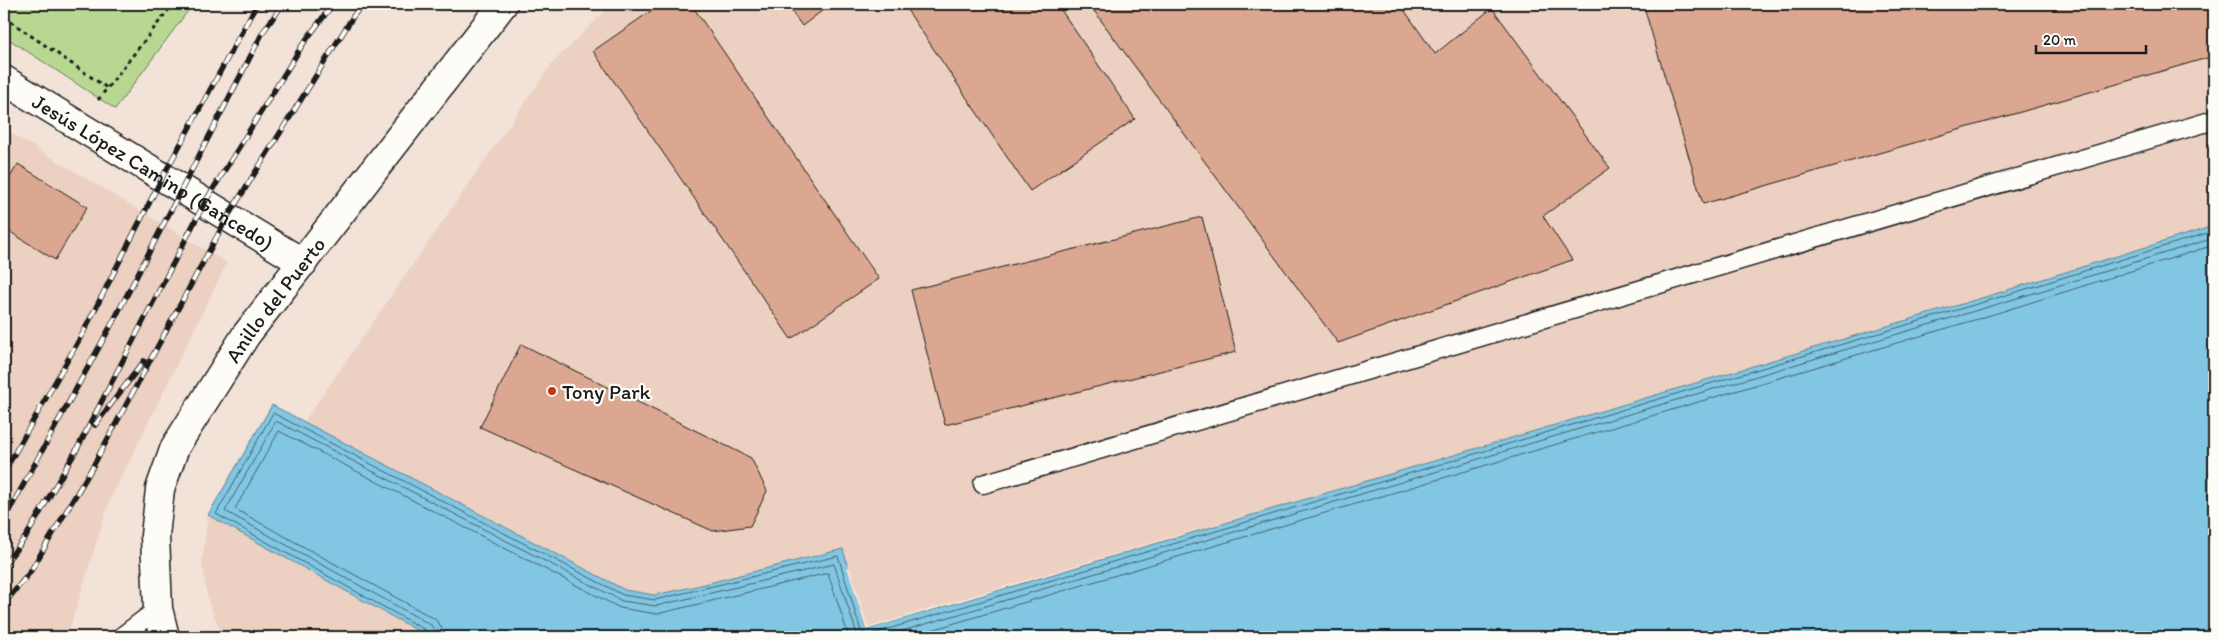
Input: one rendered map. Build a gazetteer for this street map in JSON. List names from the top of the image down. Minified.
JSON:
{"streets":{"main road":["Jesús López Camino (Gancedo)","Anillo del Puerto"]},"crossings":[["Jesús López Camino (Gancedo)","Anillo del Puerto"]],"places":["Tony Park"],"scale_bar":"20 m"}
